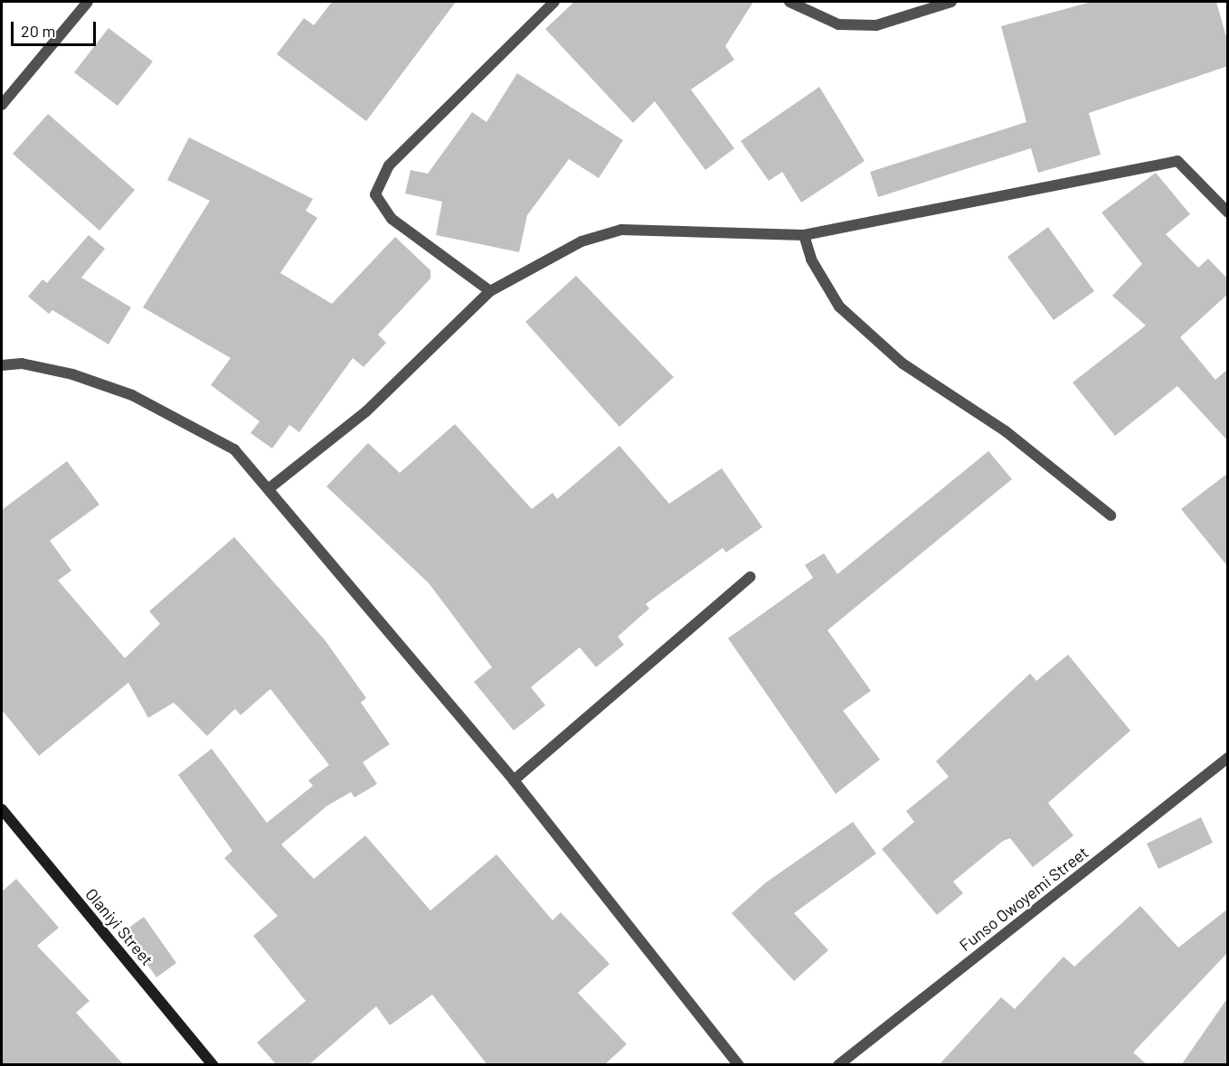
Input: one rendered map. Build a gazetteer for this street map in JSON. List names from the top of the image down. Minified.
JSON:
{"streets":{"street":["Funso Owoyemi Street","Olaniyi Street"]},"scale_bar":"20 m"}
